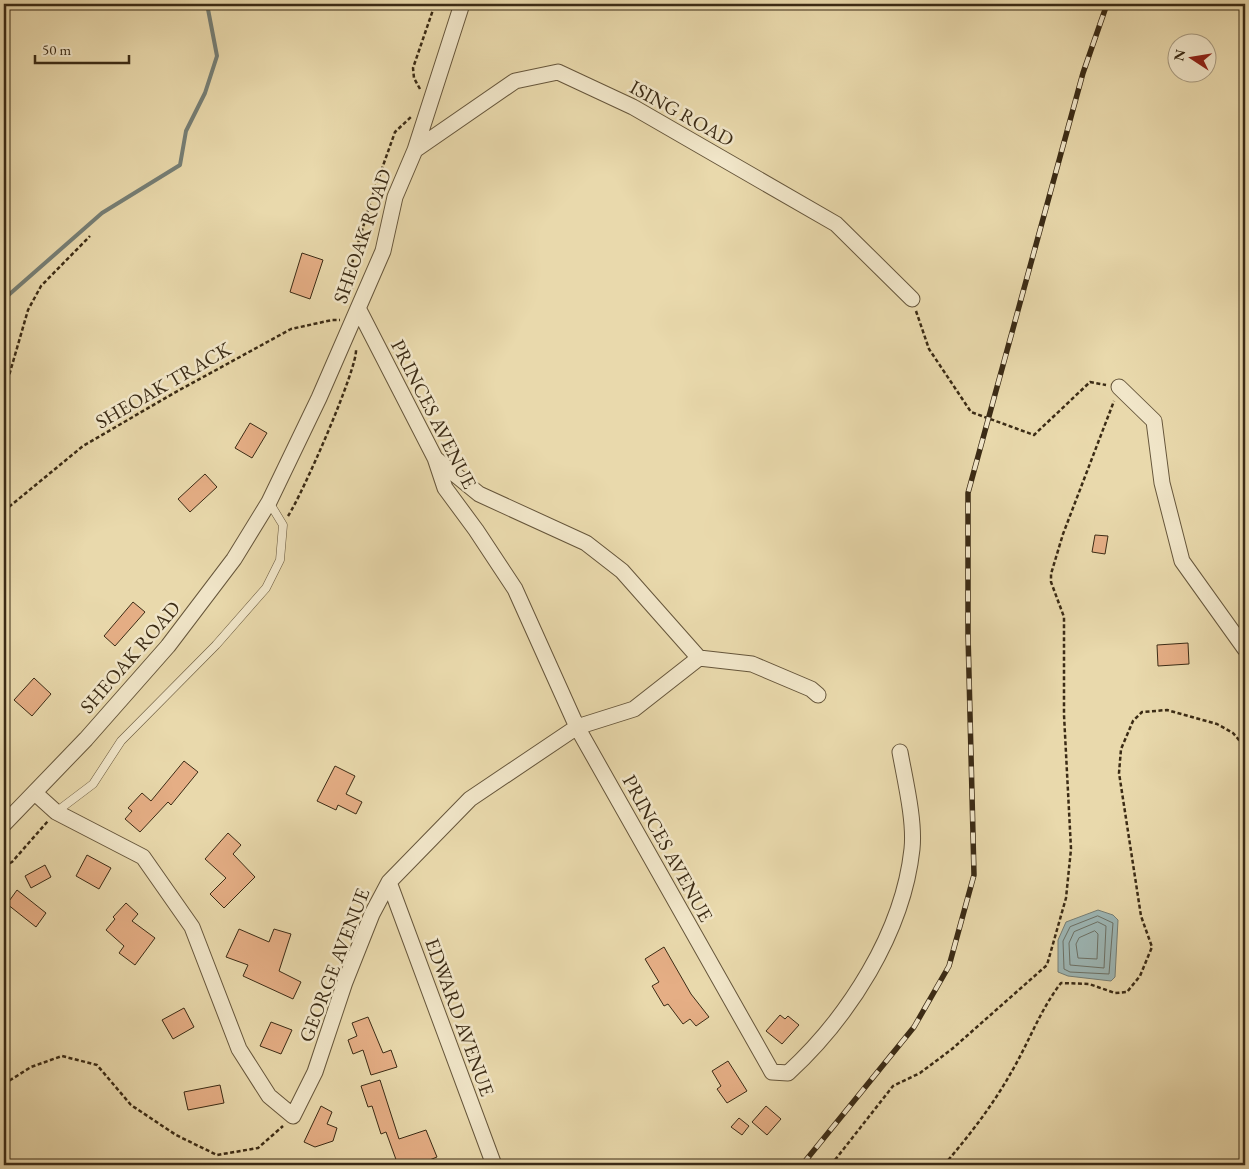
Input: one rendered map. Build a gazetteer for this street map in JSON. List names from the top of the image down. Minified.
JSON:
{"streets":{"street":["ISING ROAD","SHEOAK ROAD","PRINCES AVENUE","GEORGE AVENUE","EDWARD AVENUE"],"path":["SHEOAK TRACK"]},"crossings":[["ISING ROAD","SHEOAK ROAD"],["SHEOAK ROAD","SHEOAK TRACK"],["SHEOAK ROAD","PRINCES AVENUE"],["SHEOAK TRACK","PRINCES AVENUE"],["PRINCES AVENUE","GEORGE AVENUE"],["GEORGE AVENUE","EDWARD AVENUE"]],"scale_bar":"50 m","north":"left"}
